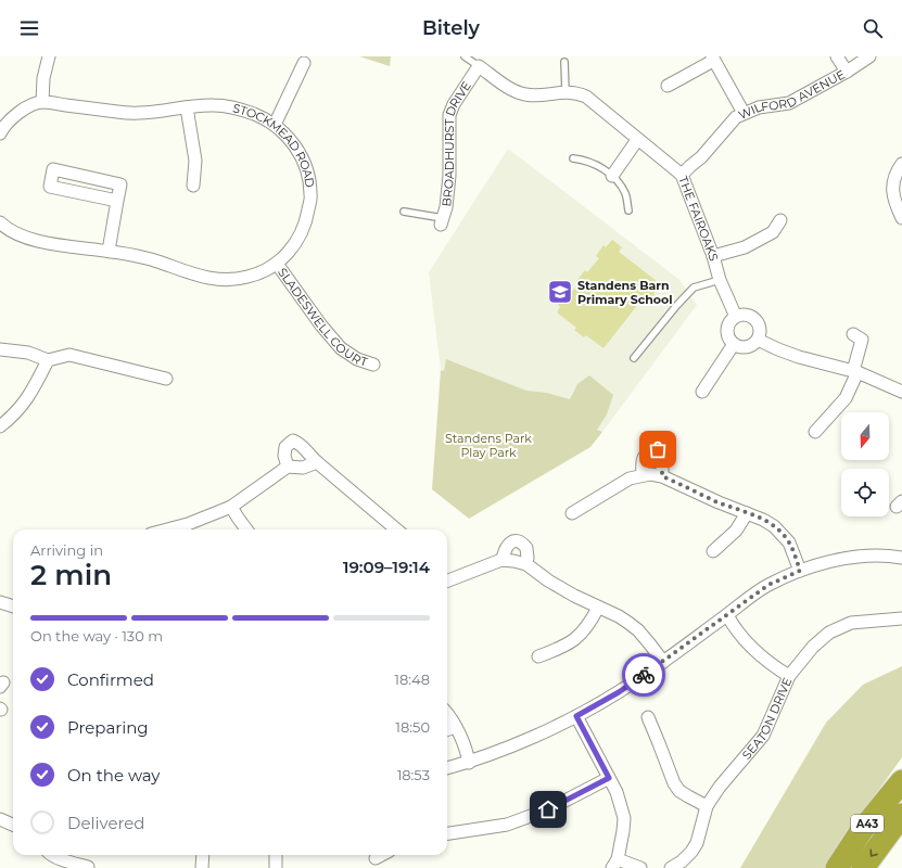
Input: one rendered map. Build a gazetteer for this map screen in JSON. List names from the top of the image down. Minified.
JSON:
{"streets":{"highway":["A43"],"street":["WILFORD AVENUE","BROADHURST DRIVE","STOCKMEAD ROAD","THE FAIROAKS","SLADESWELL COURT","SEATON DRIVE"]},"crossings":[["WILFORD AVENUE","THE FAIROAKS"],["BROADHURST DRIVE","THE FAIROAKS"],["STOCKMEAD ROAD","SLADESWELL COURT"]],"parks":["Standens Park Play Park"],"places":{"school or university":["Standens Barn Primary School"]},"north":"bottom","page":{"header":"Bitely","heading":["2 min","Arriving in","19:09–19:14"],"bar":"On the way · 130 m","list":[["Confirmed","18:48"],["Preparing","18:50"],["On the way","18:53"],"Delivered"]}}
